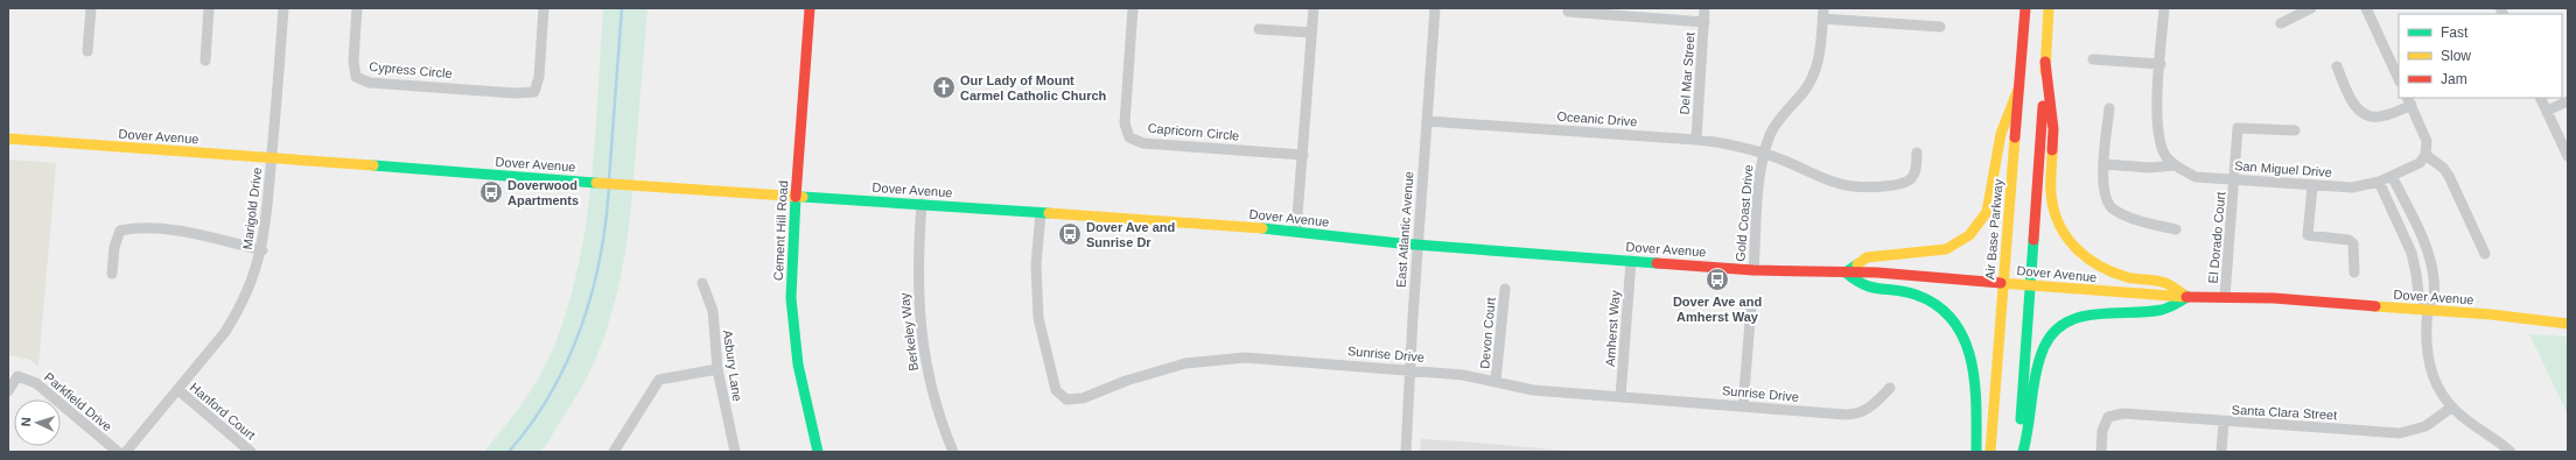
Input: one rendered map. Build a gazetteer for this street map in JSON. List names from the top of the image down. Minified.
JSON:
{"streets":{"main road":["Dover Avenue","Air Base Parkway","Cement Hill Road"],"street":["Cypress Circle","Del Mar Street","Oceanic Drive","Capricorn Circle","San Miguel Drive","Marigold Drive","Gold Coast Drive","East Atlantic Avenue","El Dorado Court","Amherst Way","Berkeley Way","Devon Court","Sunrise Drive","Asbury Lane","Parkfield Drive","Hanford Court","Santa Clara Street"]},"crossings":[["Del Mar Street","Oceanic Drive"],["Oceanic Drive","Gold Coast Drive"],["Oceanic Drive","East Atlantic Avenue"],["Dover Avenue","Marigold Drive"],["Dover Avenue","Gold Coast Drive"],["Dover Avenue","East Atlantic Avenue"],["Dover Avenue","Air Base Parkway"],["Dover Avenue","Cement Hill Road"],["Dover Avenue","El Dorado Court"],["Dover Avenue","Amherst Way"],["Dover Avenue","Berkeley Way"],["Dover Avenue","Sunrise Drive"],["San Miguel Drive","El Dorado Court"],["Marigold Drive","Hanford Court"],["East Atlantic Avenue","Sunrise Drive"],["Amherst Way","Sunrise Drive"],["Devon Court","Sunrise Drive"]],"places":{"church":["Our Lady of Mount Carmel Catholic Church"],"bus stop":["Doverwood Apartments","Dover Ave and Sunrise Dr","Dover Ave and Amherst Way"]},"legend":["Fast","Slow","Jam"],"north":"left"}
